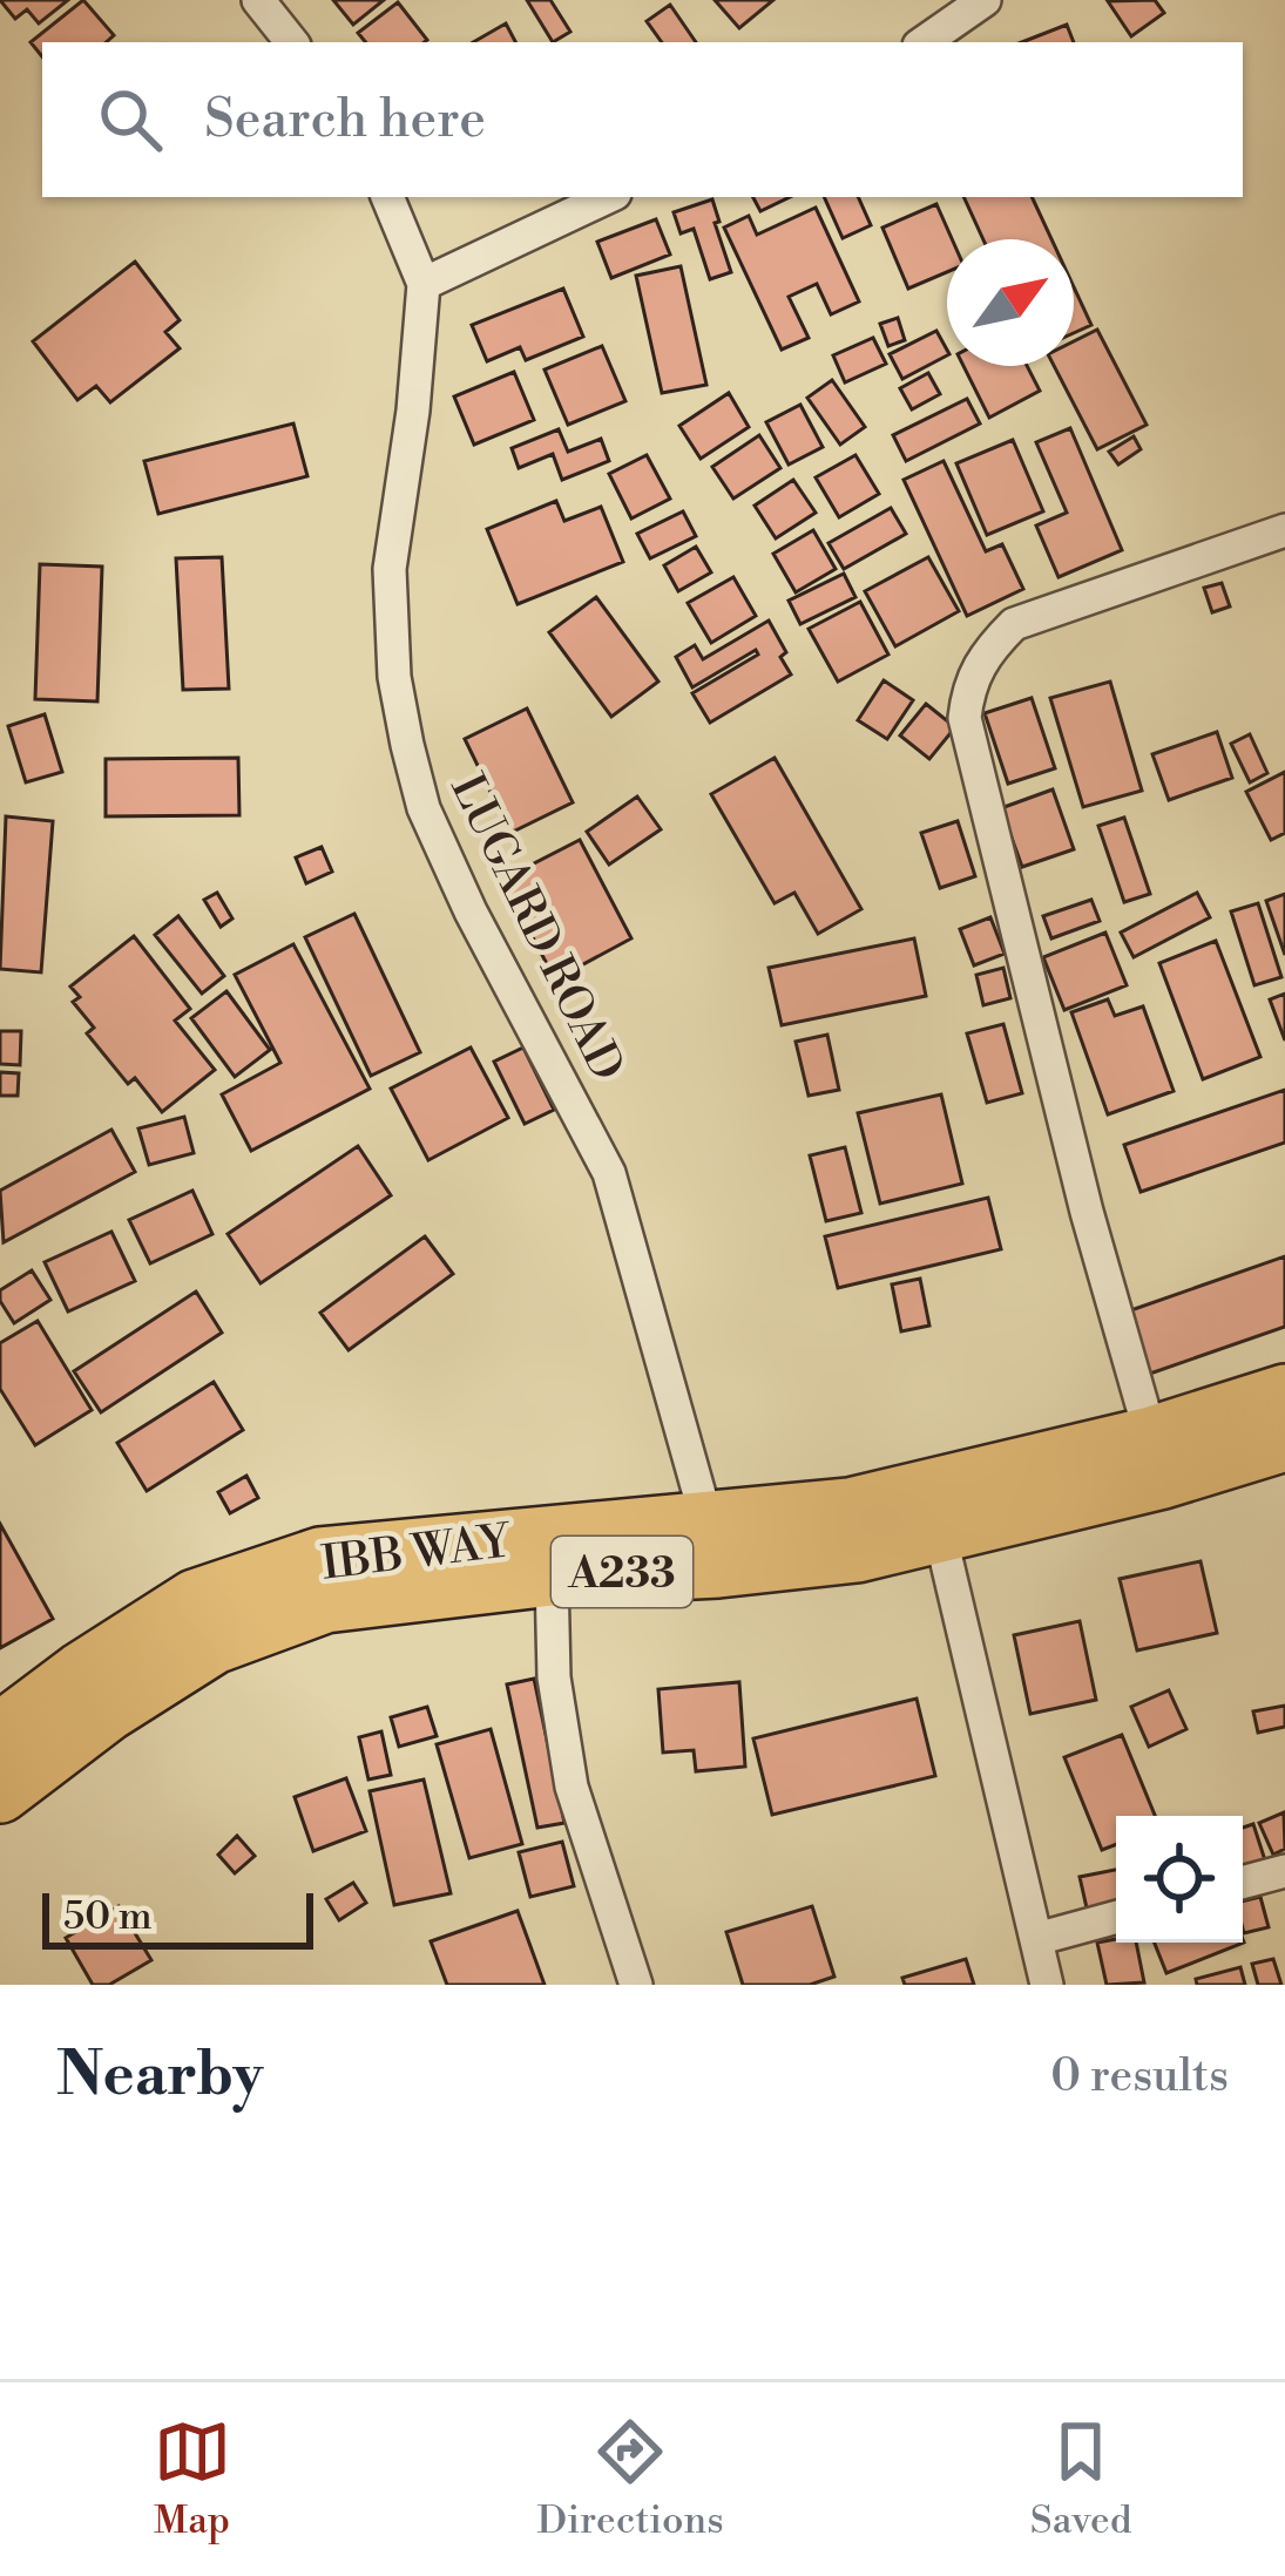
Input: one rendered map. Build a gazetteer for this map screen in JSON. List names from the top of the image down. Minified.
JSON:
{"streets":{"highway":["IBB WAY","A233"],"street":["LUGARD ROAD"]},"crossings":[["LUGARD ROAD","IBB WAY"],["LUGARD ROAD","A233"],["IBB WAY","A233"]],"scale_bar":"50 m","north":"top right","page":{"search":"Search here","scale":"50 m","heading":["Nearby","0 results"],"nav":["Map","Directions","Saved"]}}
